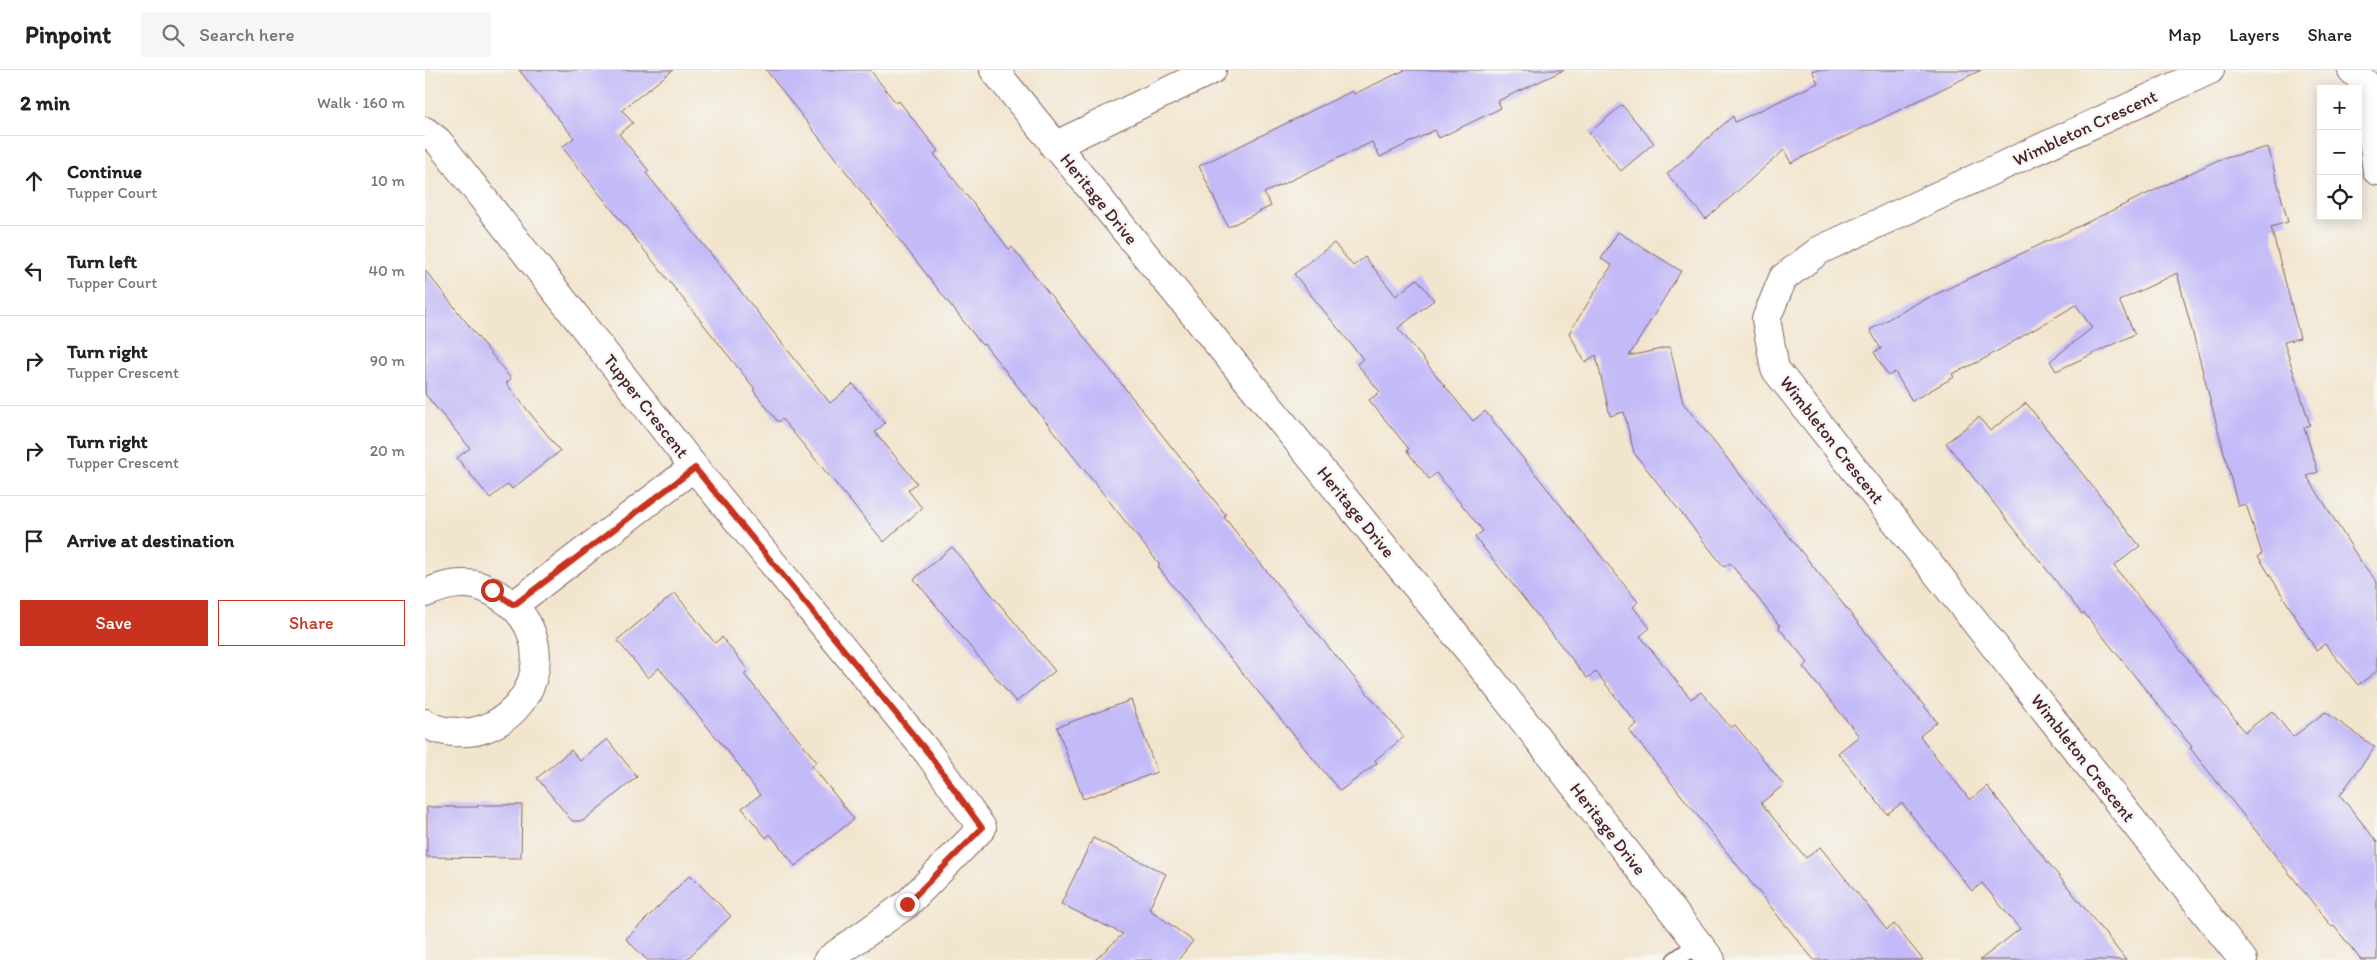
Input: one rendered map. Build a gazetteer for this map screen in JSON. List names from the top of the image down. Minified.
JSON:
{"streets":{"street":["Wimbleton Crescent","Heritage Drive","Tupper Crescent"]},"page":{"header":"Pinpoint","search":"Search here","nav":["Map","Layers","Share"],"heading":["2 min","Walk · 160 m"],"map_buttons":["+","−"],"list":[["Continue","Tupper Court","10 m"],["Turn left","Tupper Court","40 m"],["Turn right","Tupper Crescent","90 m"],["Turn right","Tupper Crescent","20 m"],"Arrive at destination"],"buttons":["Save","Share"]}}
